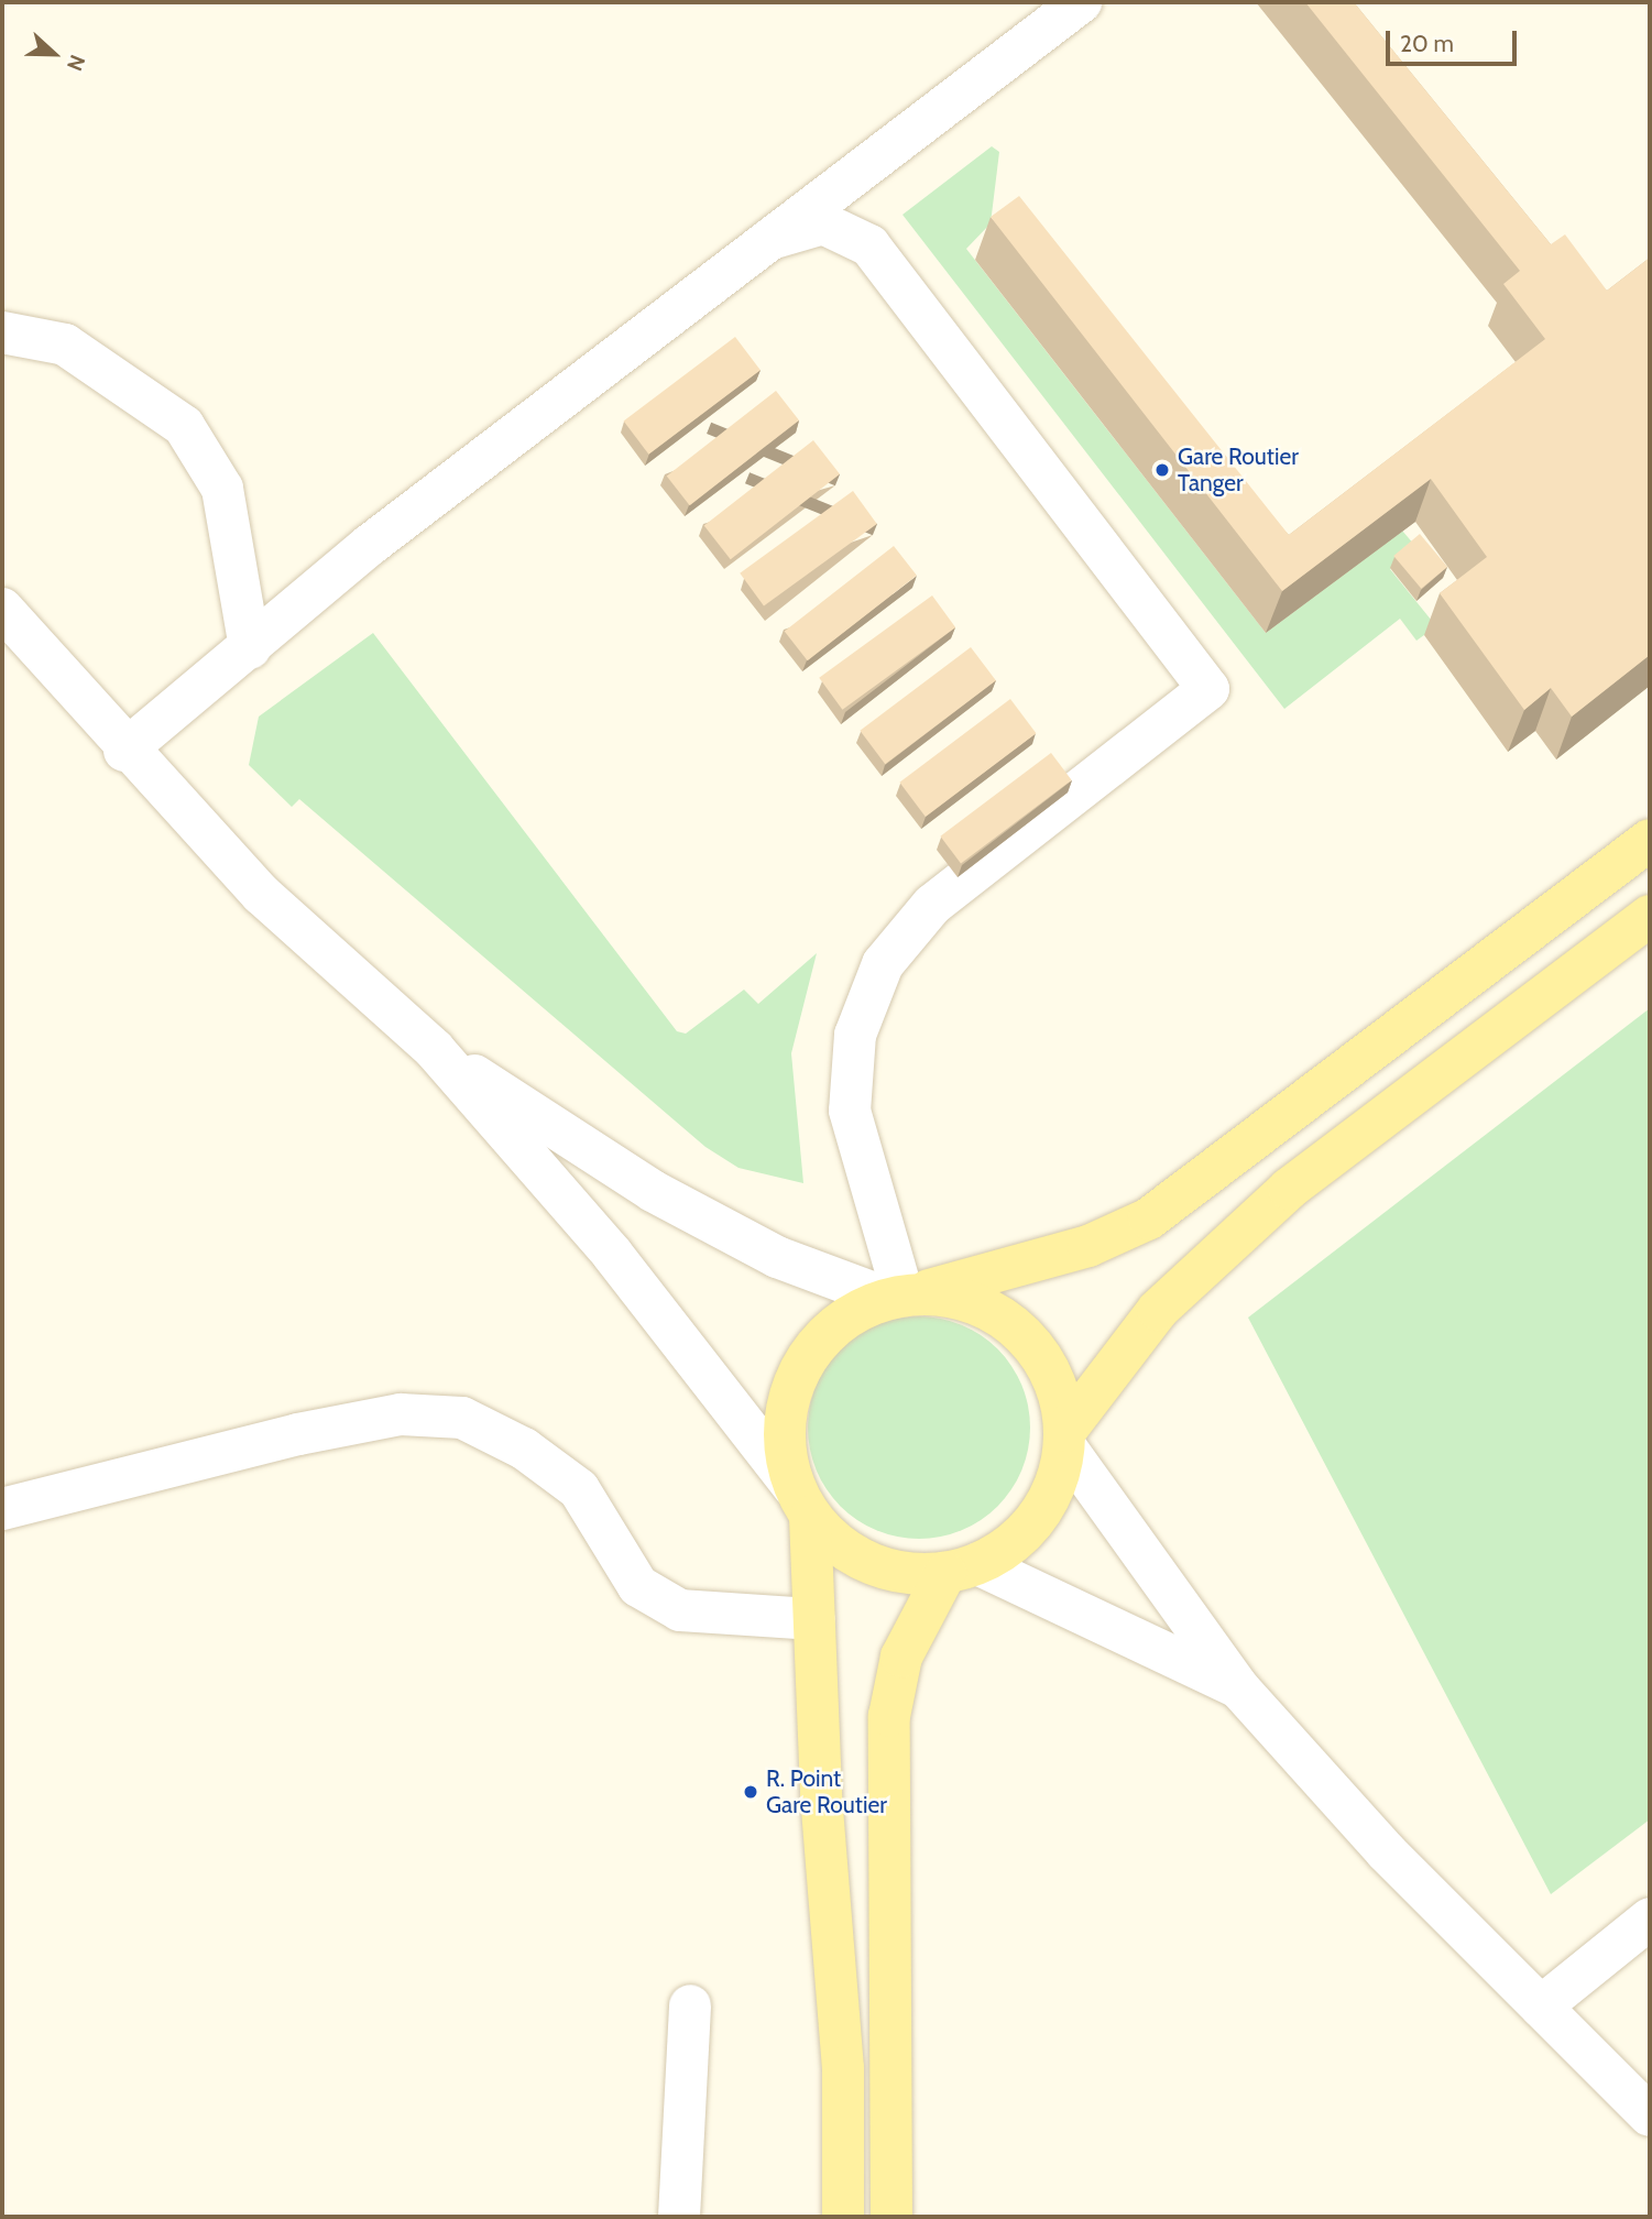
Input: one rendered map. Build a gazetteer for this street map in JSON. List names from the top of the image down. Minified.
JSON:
{"places":["Gare Routier Tanger","R. Point Gare Routier"],"scale_bar":"20 m","north":"right"}
